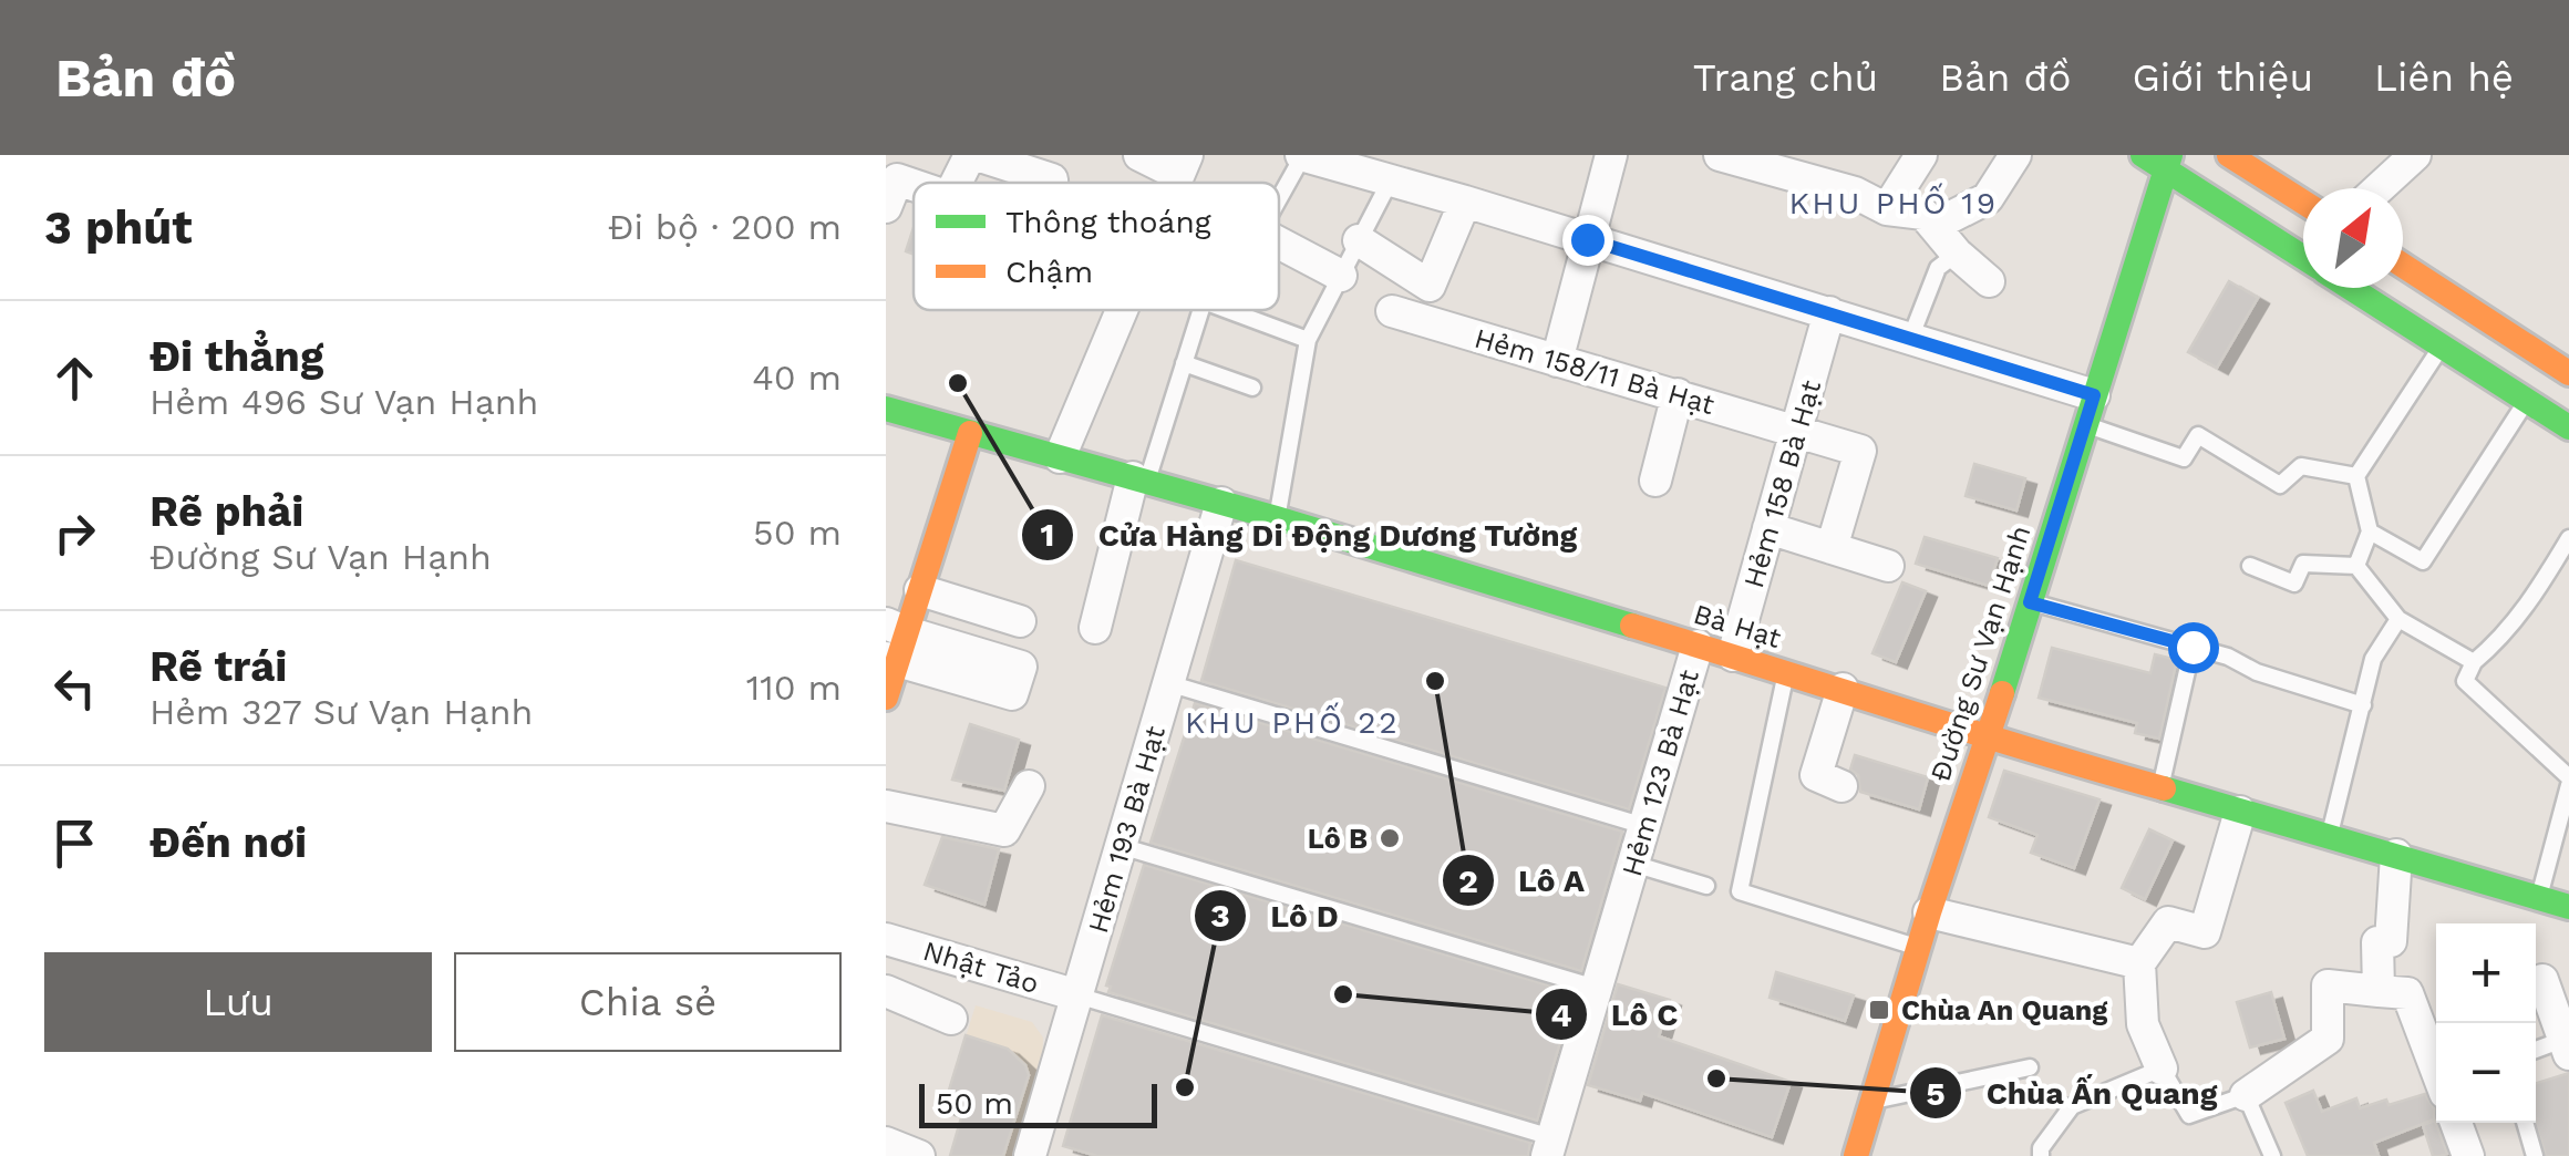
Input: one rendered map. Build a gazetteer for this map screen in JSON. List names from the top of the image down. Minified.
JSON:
{"streets":{"street":["Hẻm 158/11 Bà Hạt","Hẻm 158 Bà Hạt","Bà Hạt","Đường Sư Vạn Hạnh","Hẻm 123 Bà Hạt","Hẻm 193 Bà Hạt","Nhật Tảo"]},"crossings":[["Hẻm 158/11 Bà Hạt","Hẻm 158 Bà Hạt"],["Hẻm 158 Bà Hạt","Bà Hạt"],["Bà Hạt","Đường Sư Vạn Hạnh"],["Bà Hạt","Hẻm 123 Bà Hạt"],["Bà Hạt","Hẻm 193 Bà Hạt"],["Hẻm 193 Bà Hạt","Nhật Tảo"]],"districts":["KHU PHỐ 19","KHU PHỐ 22"],"places":{"other":["Cửa Hàng Di Động Dương Tường","Lô A","Lô B","Lô C","Chùa Ấn Quang","Lô D"],"transit":["Chùa An Quang"]},"legend":["Thông thoáng","Chậm"],"scale_bar":"50 m","north":"top right","page":{"header":"Bản đồ","nav":["Trang chủ","Bản đồ","Giới thiệu","Liên hệ"],"heading":["3 phút","Đi bộ · 200 m"],"list":[["Đi thẳng","Hẻm 496 Sư Vạn Hạnh","40 m"],["Rẽ phải","Đường Sư Vạn Hạnh","50 m"],["Rẽ trái","Hẻm 327 Sư Vạn Hạnh","110 m"],"Đến nơi"],"buttons":["Lưu","Chia sẻ"],"map_buttons":["+","−"],"scale":"50 m"}}
